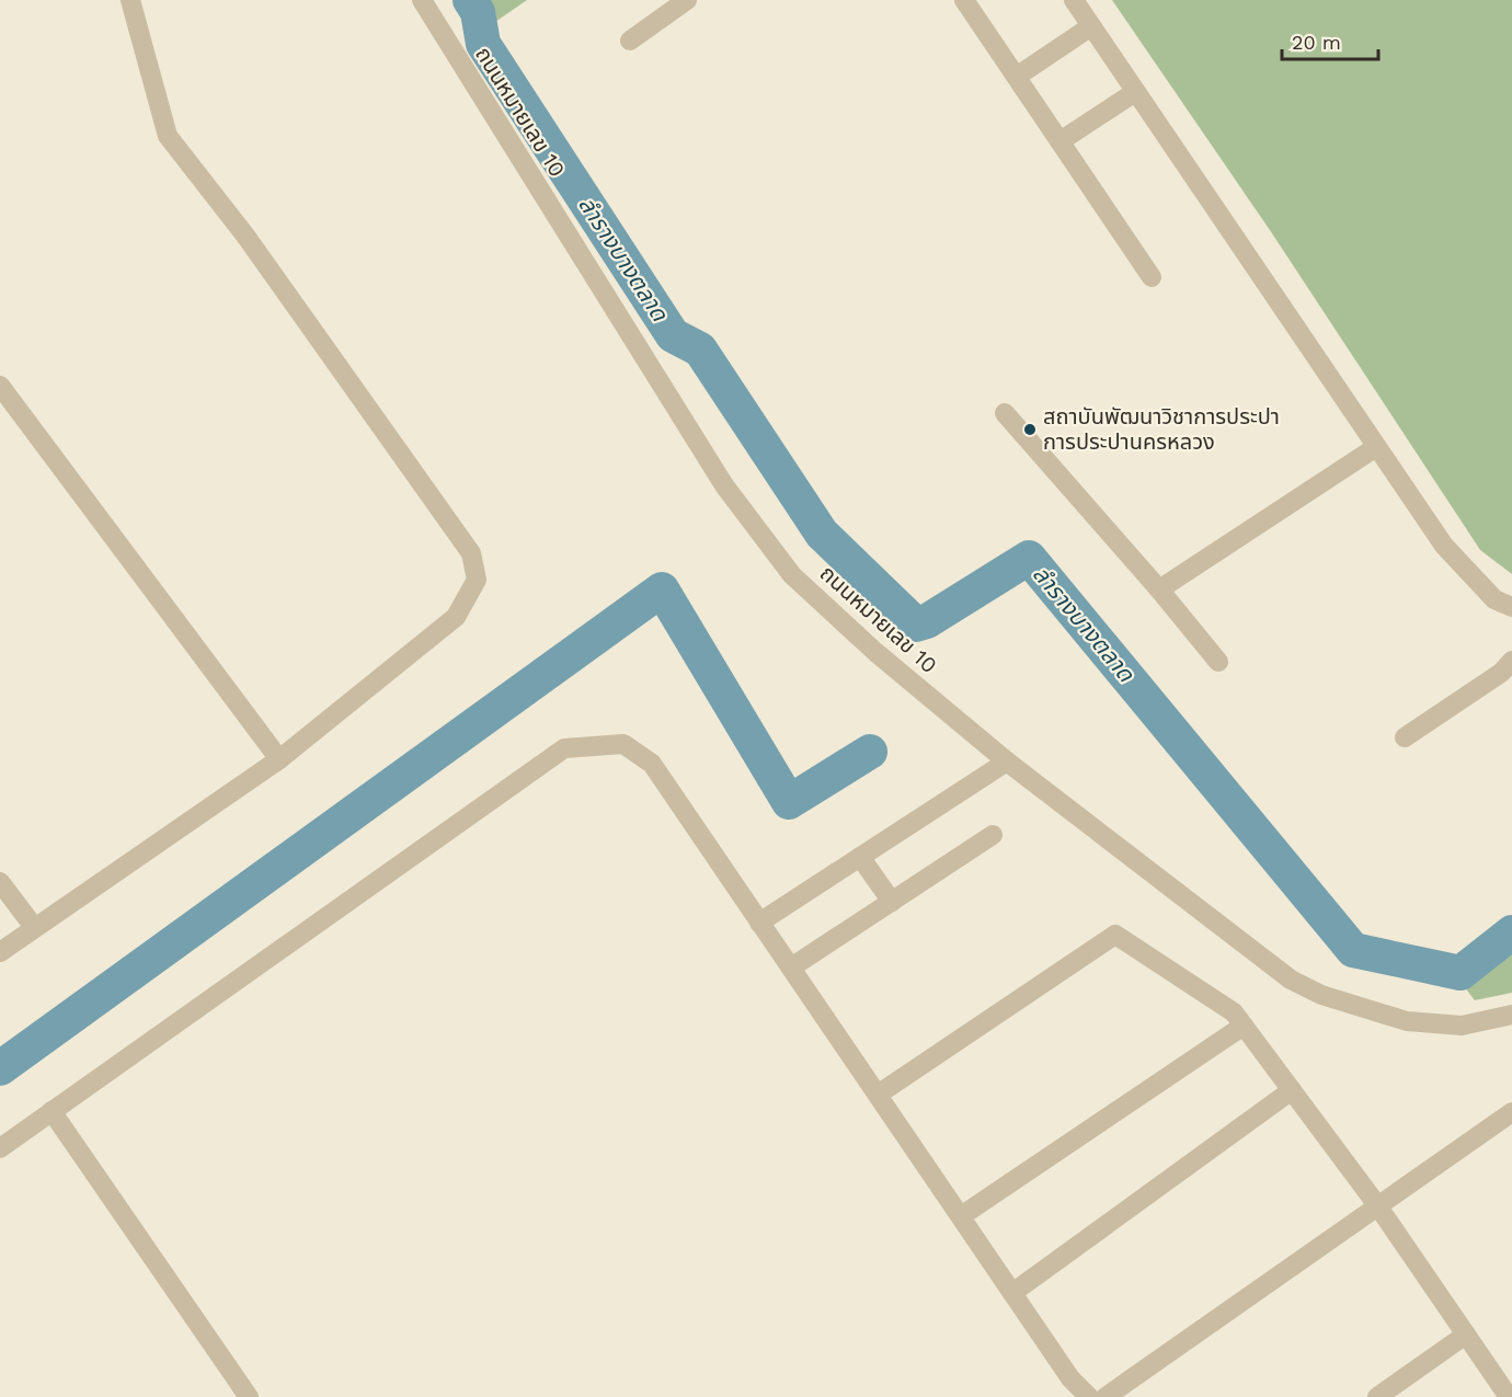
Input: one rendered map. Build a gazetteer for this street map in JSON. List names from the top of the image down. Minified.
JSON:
{"streets":{"street":["ถนนหมายเลข 10"]},"water":["ลำรางบางตลาด"],"places":["สถาบันพัฒนาวิชาการประปา การประปานครหลวง"],"scale_bar":"20 m"}
